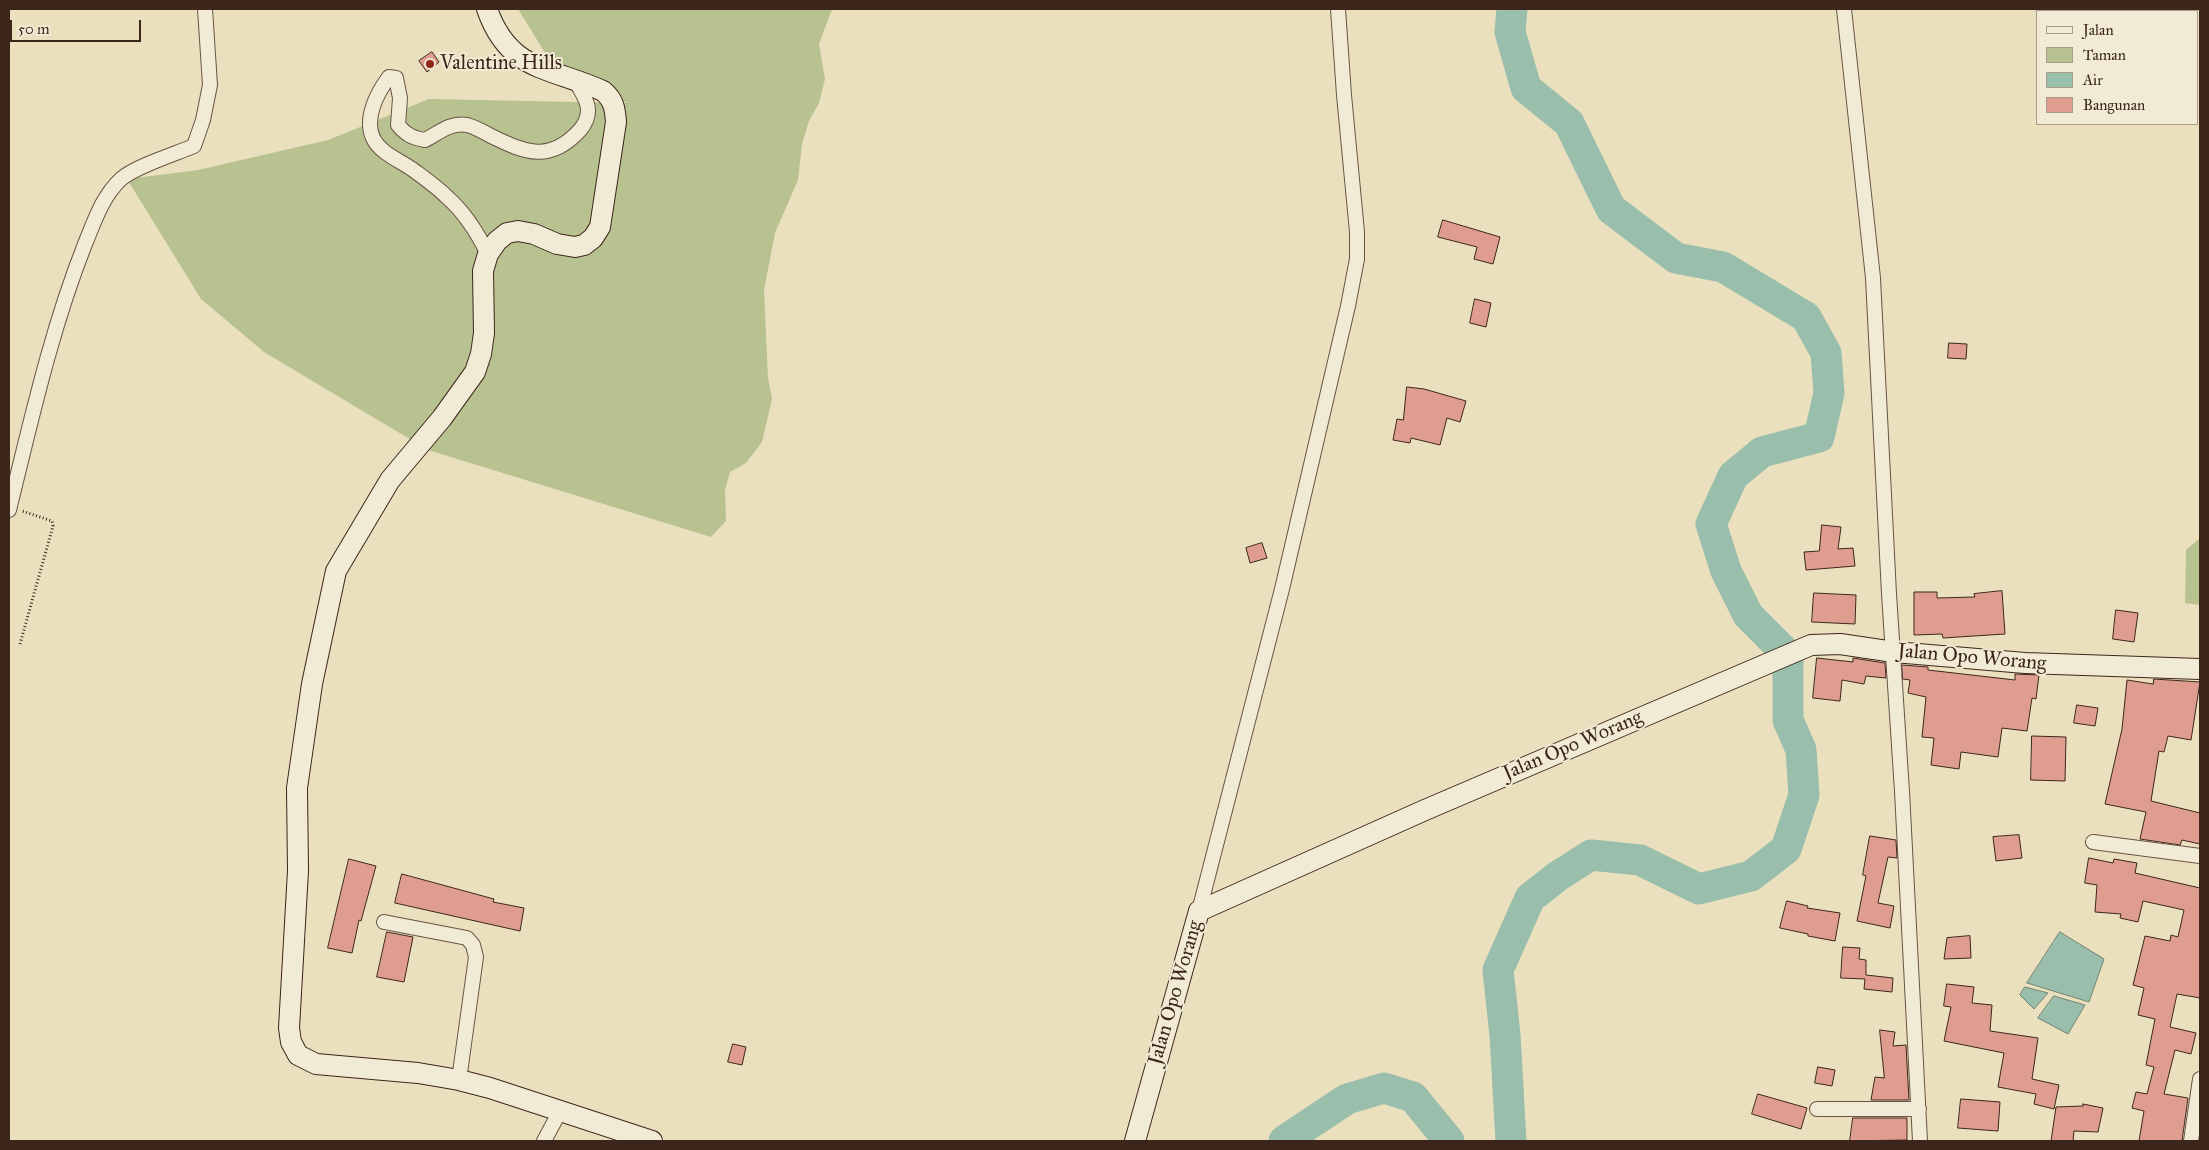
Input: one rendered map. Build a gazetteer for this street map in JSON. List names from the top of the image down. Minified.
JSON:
{"streets":{"street":["Jalan Opo Worang"]},"places":["Valentine Hills"],"legend":["Jalan","Taman","Air","Bangunan"],"scale_bar":"50 m"}
